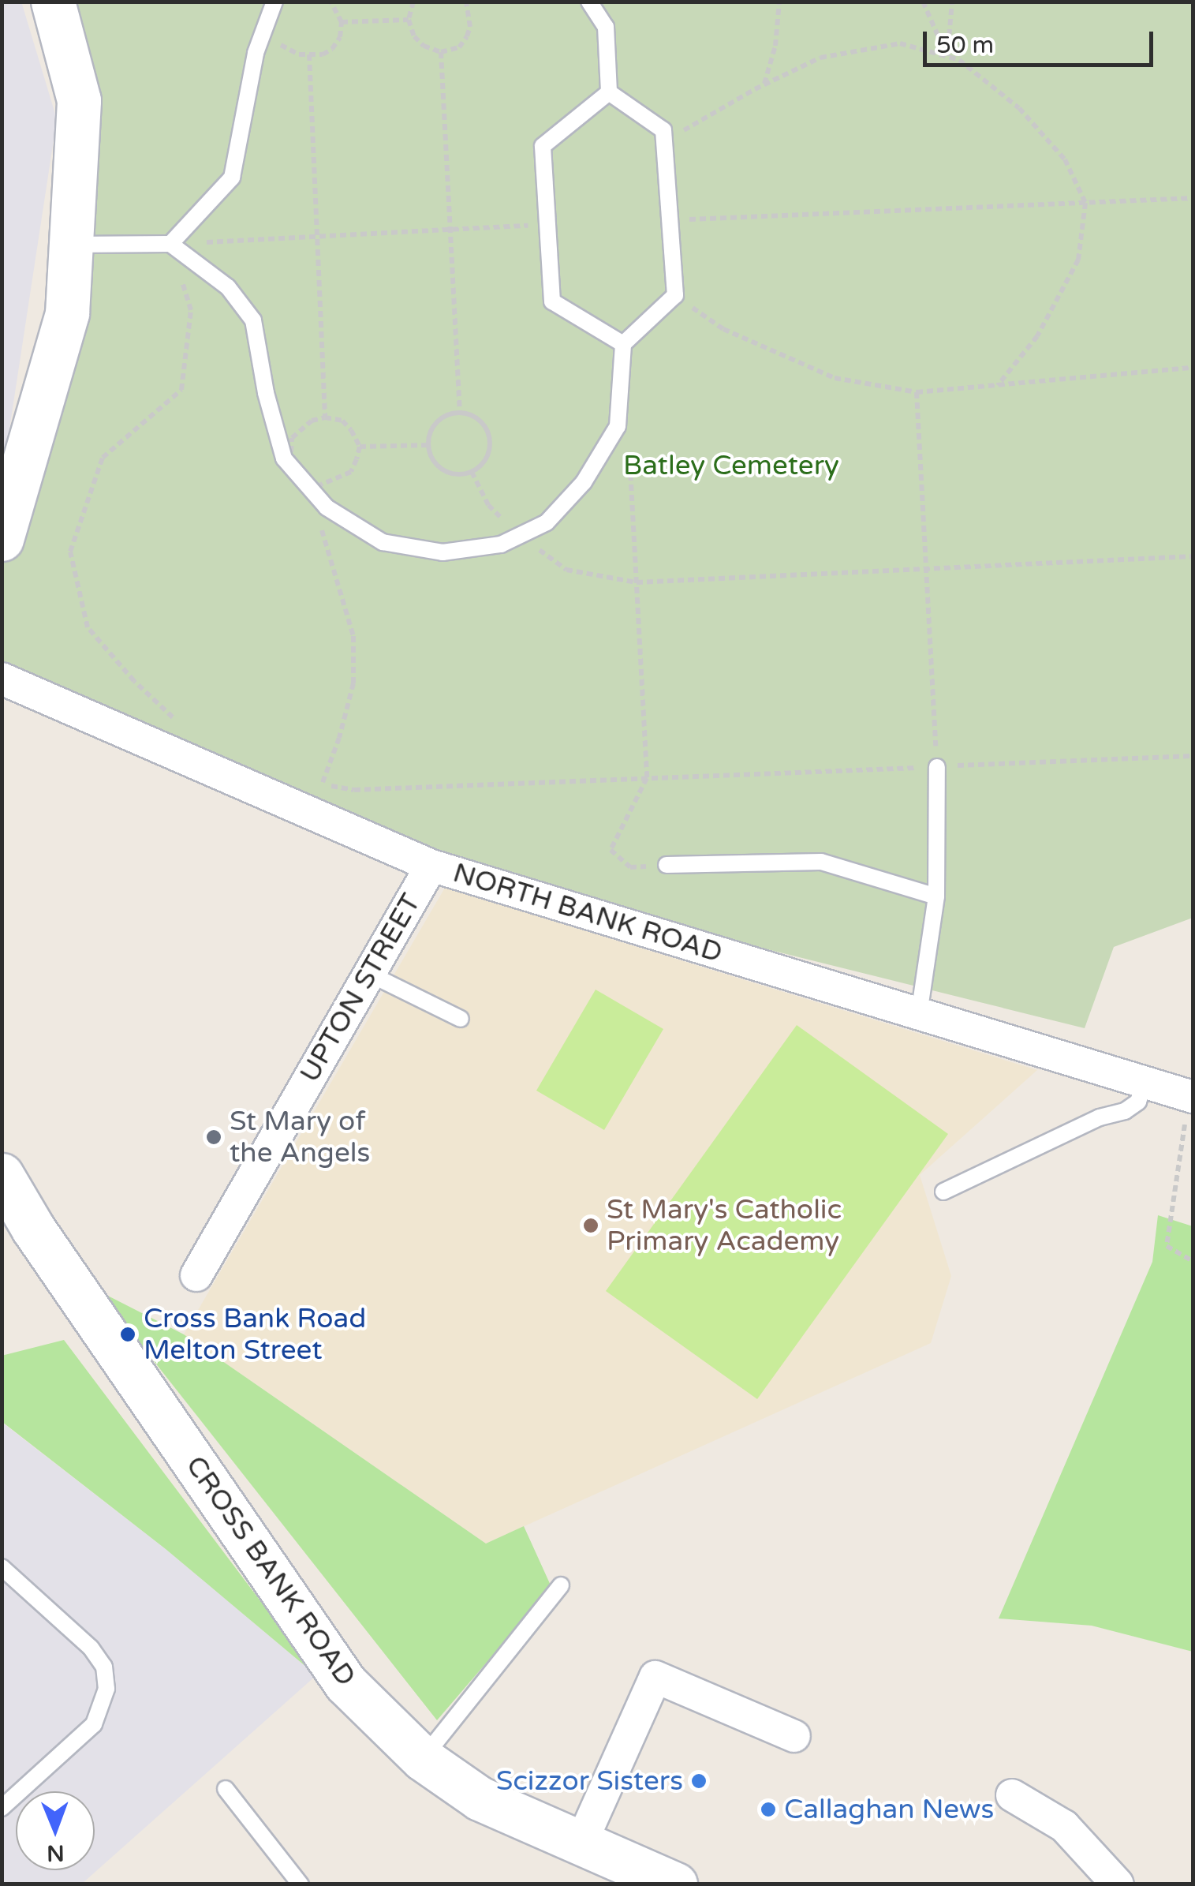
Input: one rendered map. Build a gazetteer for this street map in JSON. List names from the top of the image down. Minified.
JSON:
{"streets":{"street":["NORTH BANK ROAD","UPTON STREET","CROSS BANK ROAD"]},"crossings":[["NORTH BANK ROAD","UPTON STREET"]],"parks":["Batley Cemetery"],"places":["St Mary of the Angels","St Mary's Catholic Primary Academy","Cross Bank Road Melton Street","Scizzor Sisters","Callaghan News"],"scale_bar":"50 m","north":"bottom"}
